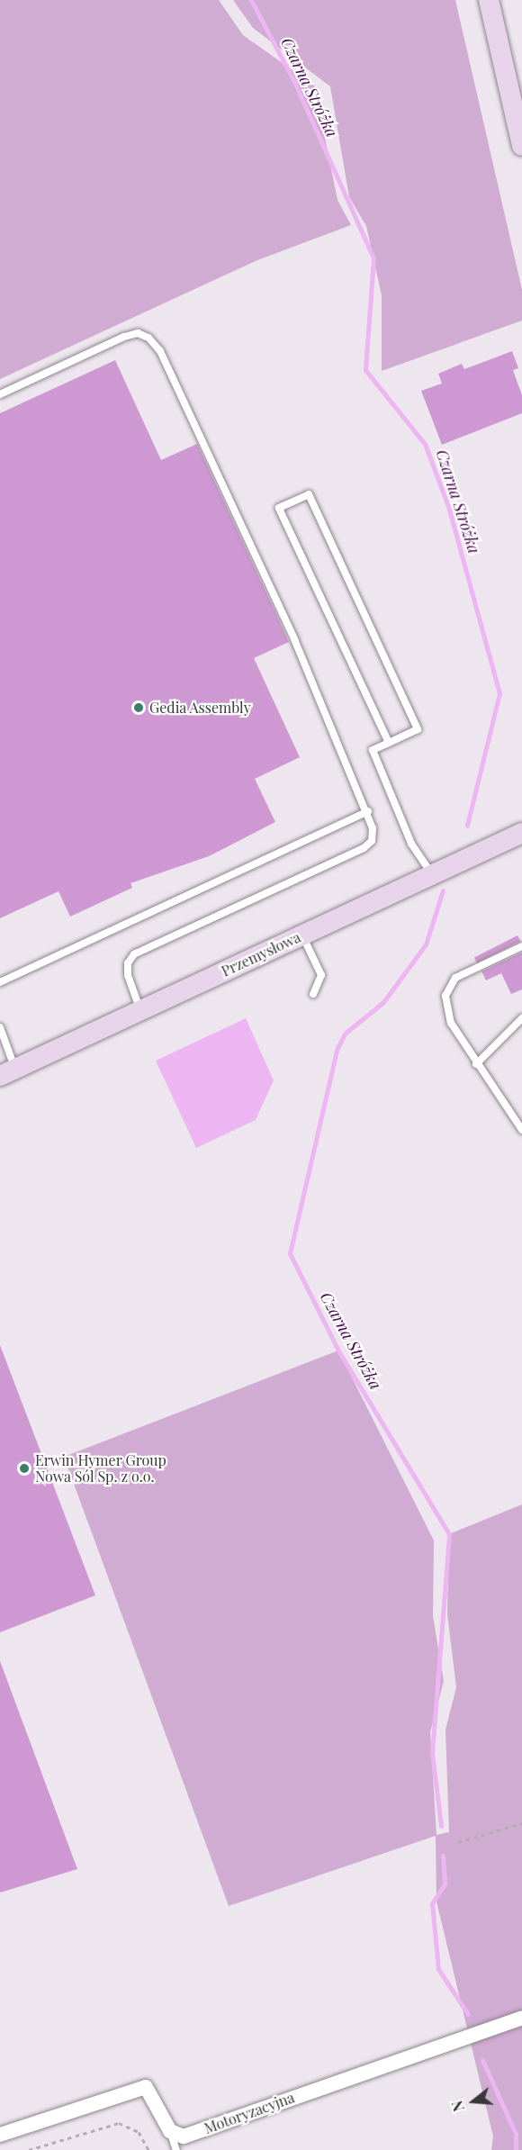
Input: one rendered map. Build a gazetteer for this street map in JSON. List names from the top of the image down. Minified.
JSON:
{"streets":{"street":["Przemysłowa","Motoryzacyjna"]},"water":["Czarna Stróżka"],"places":["Gedia Assembly","Erwin Hymer Group Nowa Sól Sp. z o.o."],"north":"left"}
